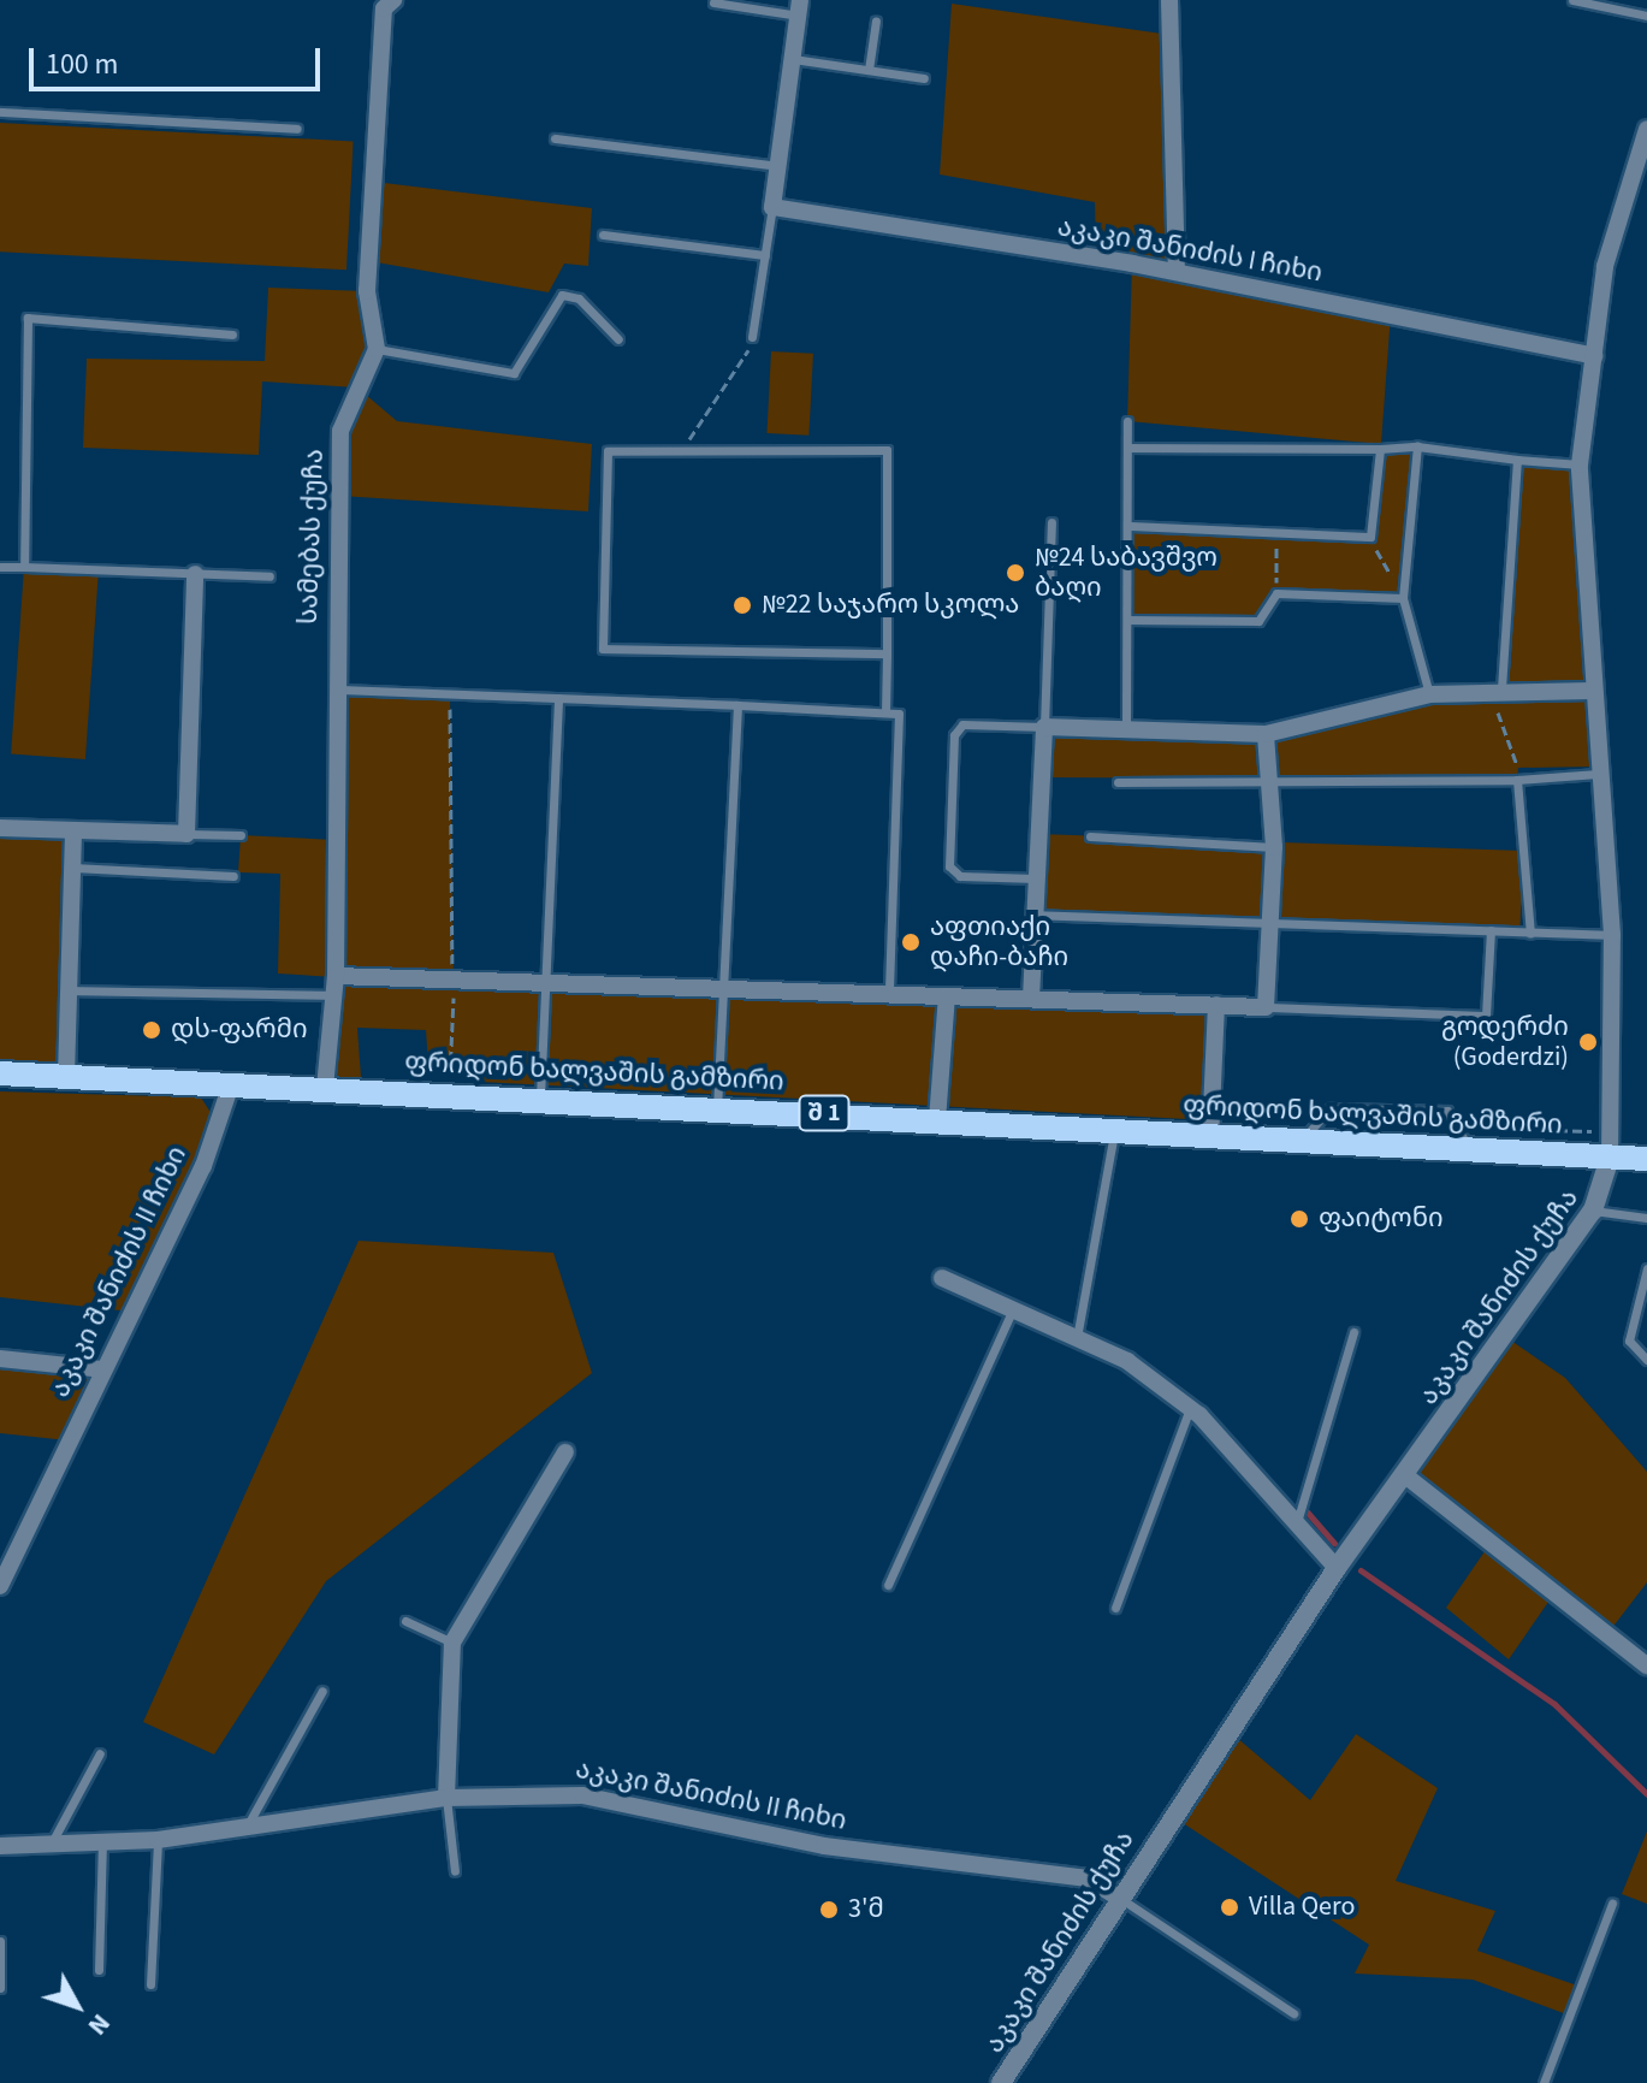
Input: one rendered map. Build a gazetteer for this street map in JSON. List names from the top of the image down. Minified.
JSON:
{"streets":{"main road":["ფრიდონ ხალვაშის გამზირი","შ 1"],"street":["აკაკი შანიძის I ჩიხი","სამებას ქუჩა","აკაკი შანიძის II ჩიხი","აკაკი შანიძის ქუჩა"]},"crossings":[["აკაკი შანიძის I ჩიხი","აკაკი შანიძის ქუჩა"],["სამებას ქუჩა","ფრიდონ ხალვაშის გამზირი"],["ფრიდონ ხალვაშის გამზირი","აკაკი შანიძის II ჩიხი"],["ფრიდონ ხალვაშის გამზირი","აკაკი შანიძის ქუჩა"],["აკაკი შანიძის II ჩიხი","აკაკი შანიძის ქუჩა"]],"places":["№24 საბავშვო ბაღი","№22 საჯარო სკოლა","აფთიაქი დაჩი-ბაჩი","დს-ფარმი","გოდერძი (Goderdzi)","ფაიტონი","Villa Qero","3'მ"],"scale_bar":"100 m","north":"bottom right"}
